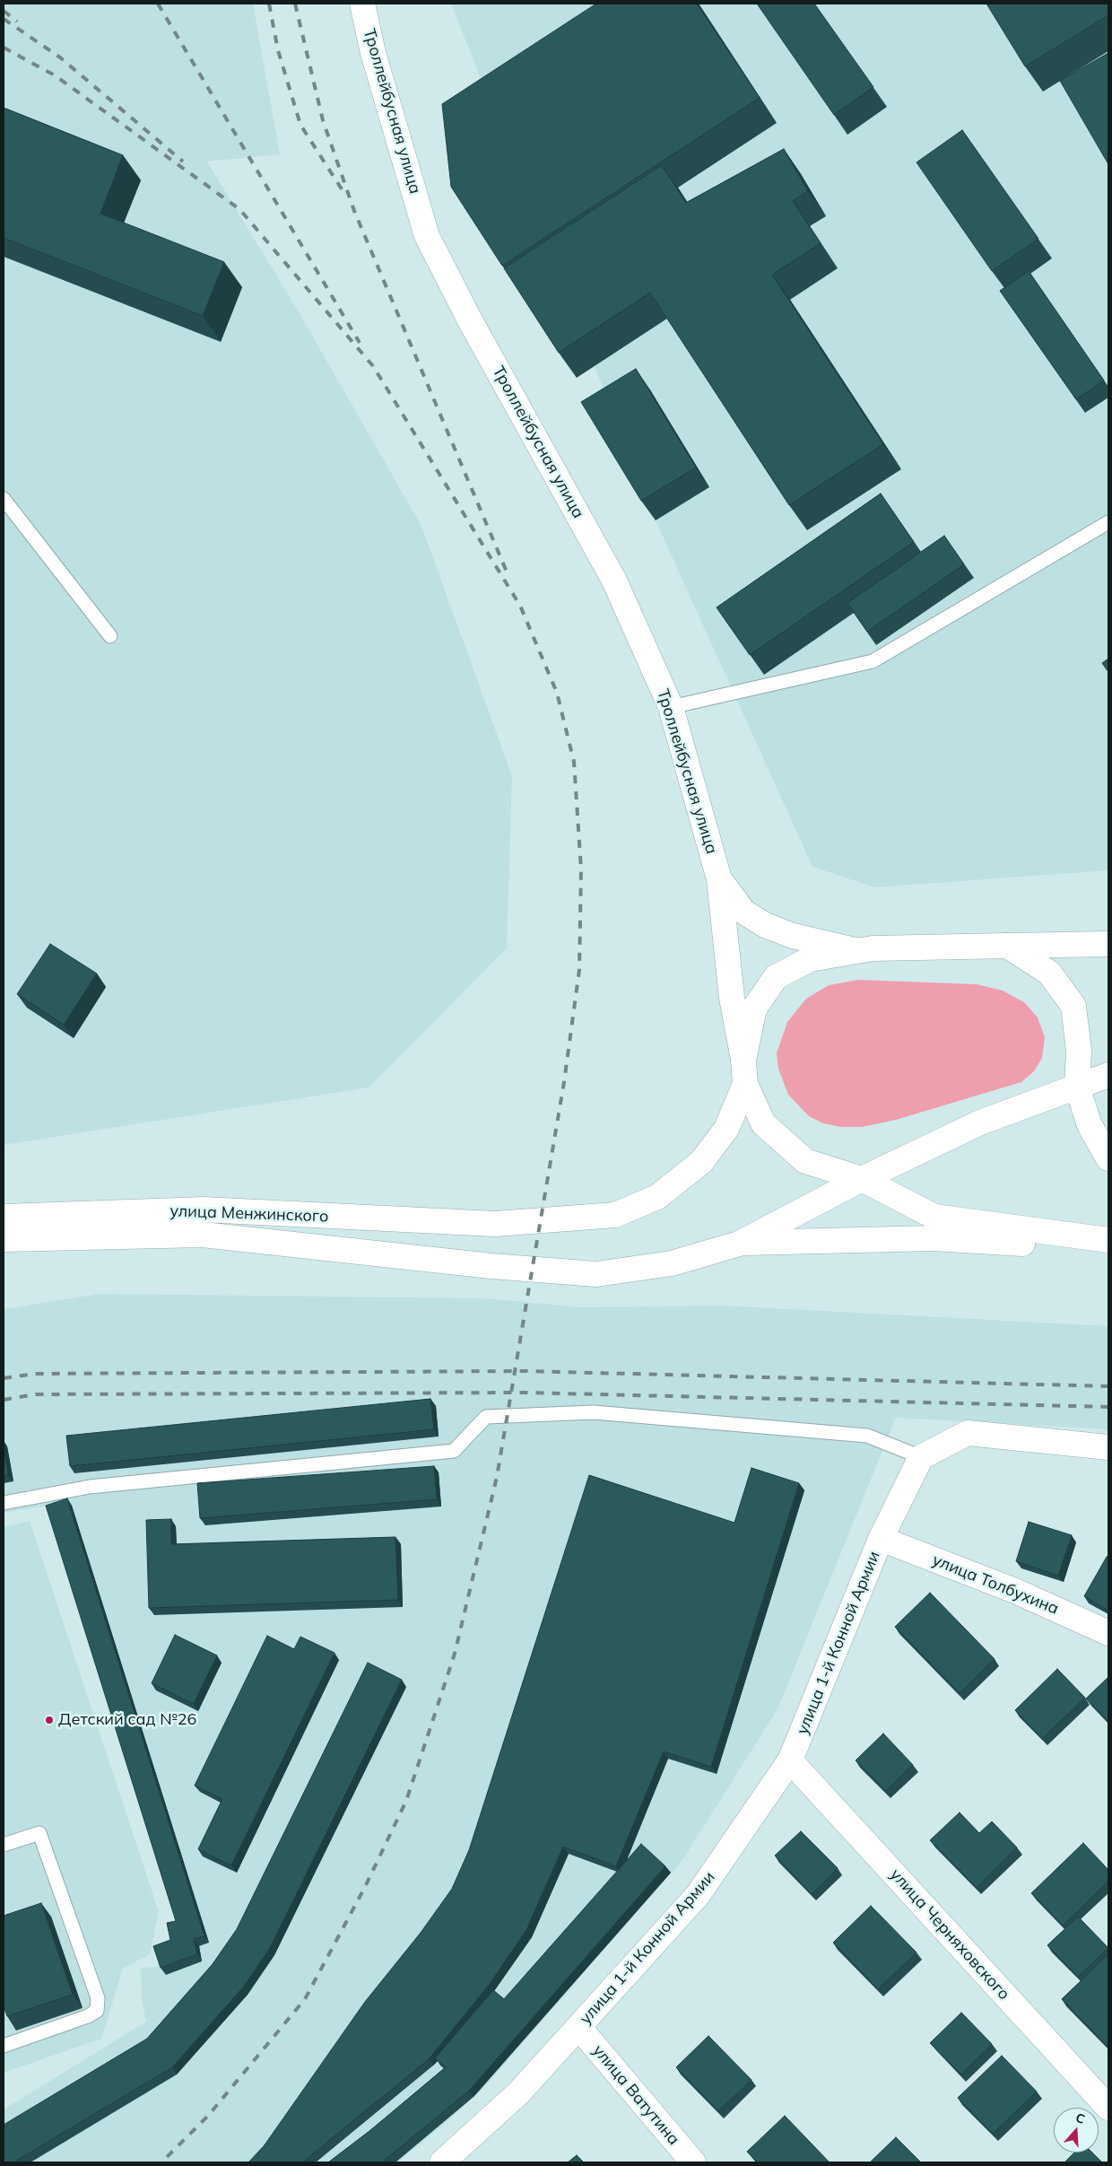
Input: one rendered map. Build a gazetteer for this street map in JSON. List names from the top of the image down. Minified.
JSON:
{"streets":{"main road":["Троллейбусная улица","улица Менжинского","улица Толбухина","улица 1-й Конной Армии","улица Черняховского","улица Ватутина"]},"crossings":[["Троллейбусная улица","улица Менжинского"],["улица Толбухина","улица 1-й Конной Армии"],["улица 1-й Конной Армии","улица Черняховского"],["улица 1-й Конной Армии","улица Ватутина"]],"places":["Детский сад №26"],"north":"top"}
